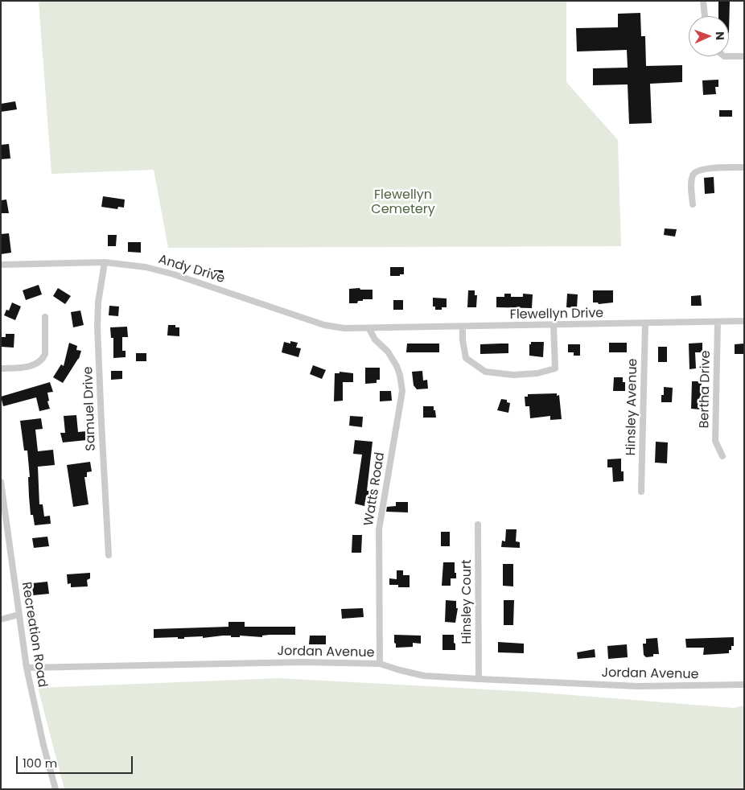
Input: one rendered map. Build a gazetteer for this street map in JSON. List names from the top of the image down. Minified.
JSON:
{"streets":{"street":["Andy Drive","Flewellyn Drive","Bertha Drive","Hinsley Avenue","Samuel Drive","Watts Road","Hinsley Court","Recreation Road","Jordan Avenue"]},"crossings":[["Andy Drive","Flewellyn Drive"],["Andy Drive","Samuel Drive"],["Andy Drive","Watts Road"],["Flewellyn Drive","Bertha Drive"],["Flewellyn Drive","Hinsley Avenue"],["Flewellyn Drive","Watts Road"],["Watts Road","Jordan Avenue"],["Hinsley Court","Jordan Avenue"],["Recreation Road","Jordan Avenue"]],"parks":["Flewellyn Cemetery"],"scale_bar":"100 m","north":"right"}
